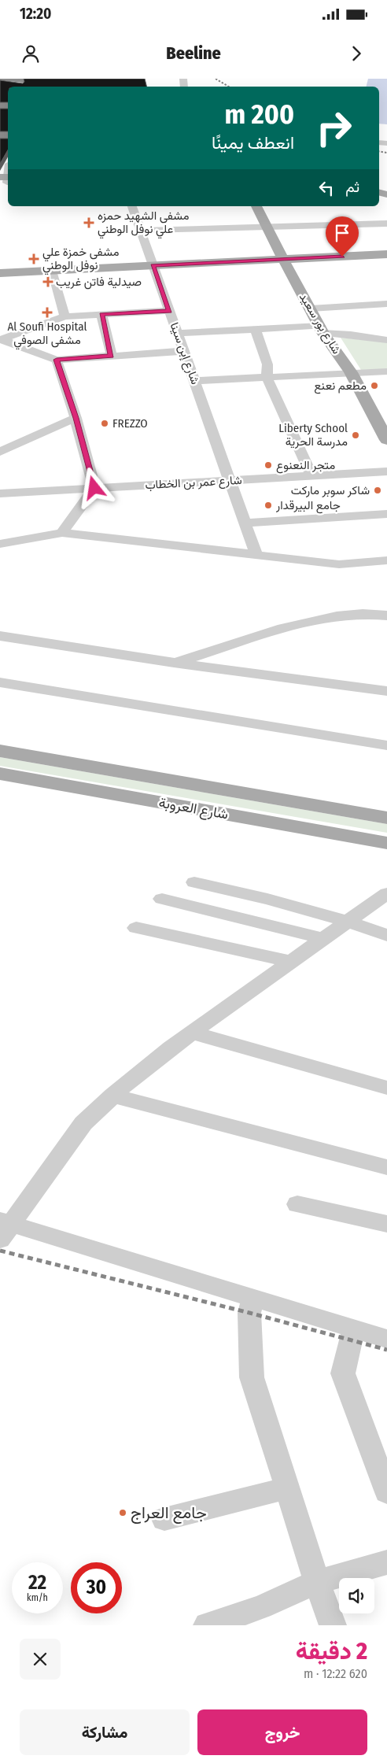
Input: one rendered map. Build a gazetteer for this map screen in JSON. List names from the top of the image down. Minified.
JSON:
{"streets":{"main road":["شارع بور سعيد","شارع العروبة"],"street":["شارع إبن سينا","شارع عمر بن الخطاب"]},"crossings":[["شارع إبن سينا","شارع عمر بن الخطاب"]],"places":{"health":["مشفى الشهيد حمزه علي نوفل الوطني","مشفى خمزة علي نوفل الوطني","صيدلية فاتن غريب","Al Soufi Hospital مشفى الصوفي"],"other":["مطعم نعنع","FREZZO","Liberty School مدرسة الحرية","متجر النعنوع","شاكر سوبر ماركت","جامع البيرقدار","جامع العراج"]},"page":{"status":"12:20","header":"Beeline","turn":["200 m","انعطف يمينًا"],"then":"ثم","speed":"22 km/h","limit":"30","heading":["2 دقيقة","620 m · 12:22"],"buttons":["خروج","مشاركة"]}}
